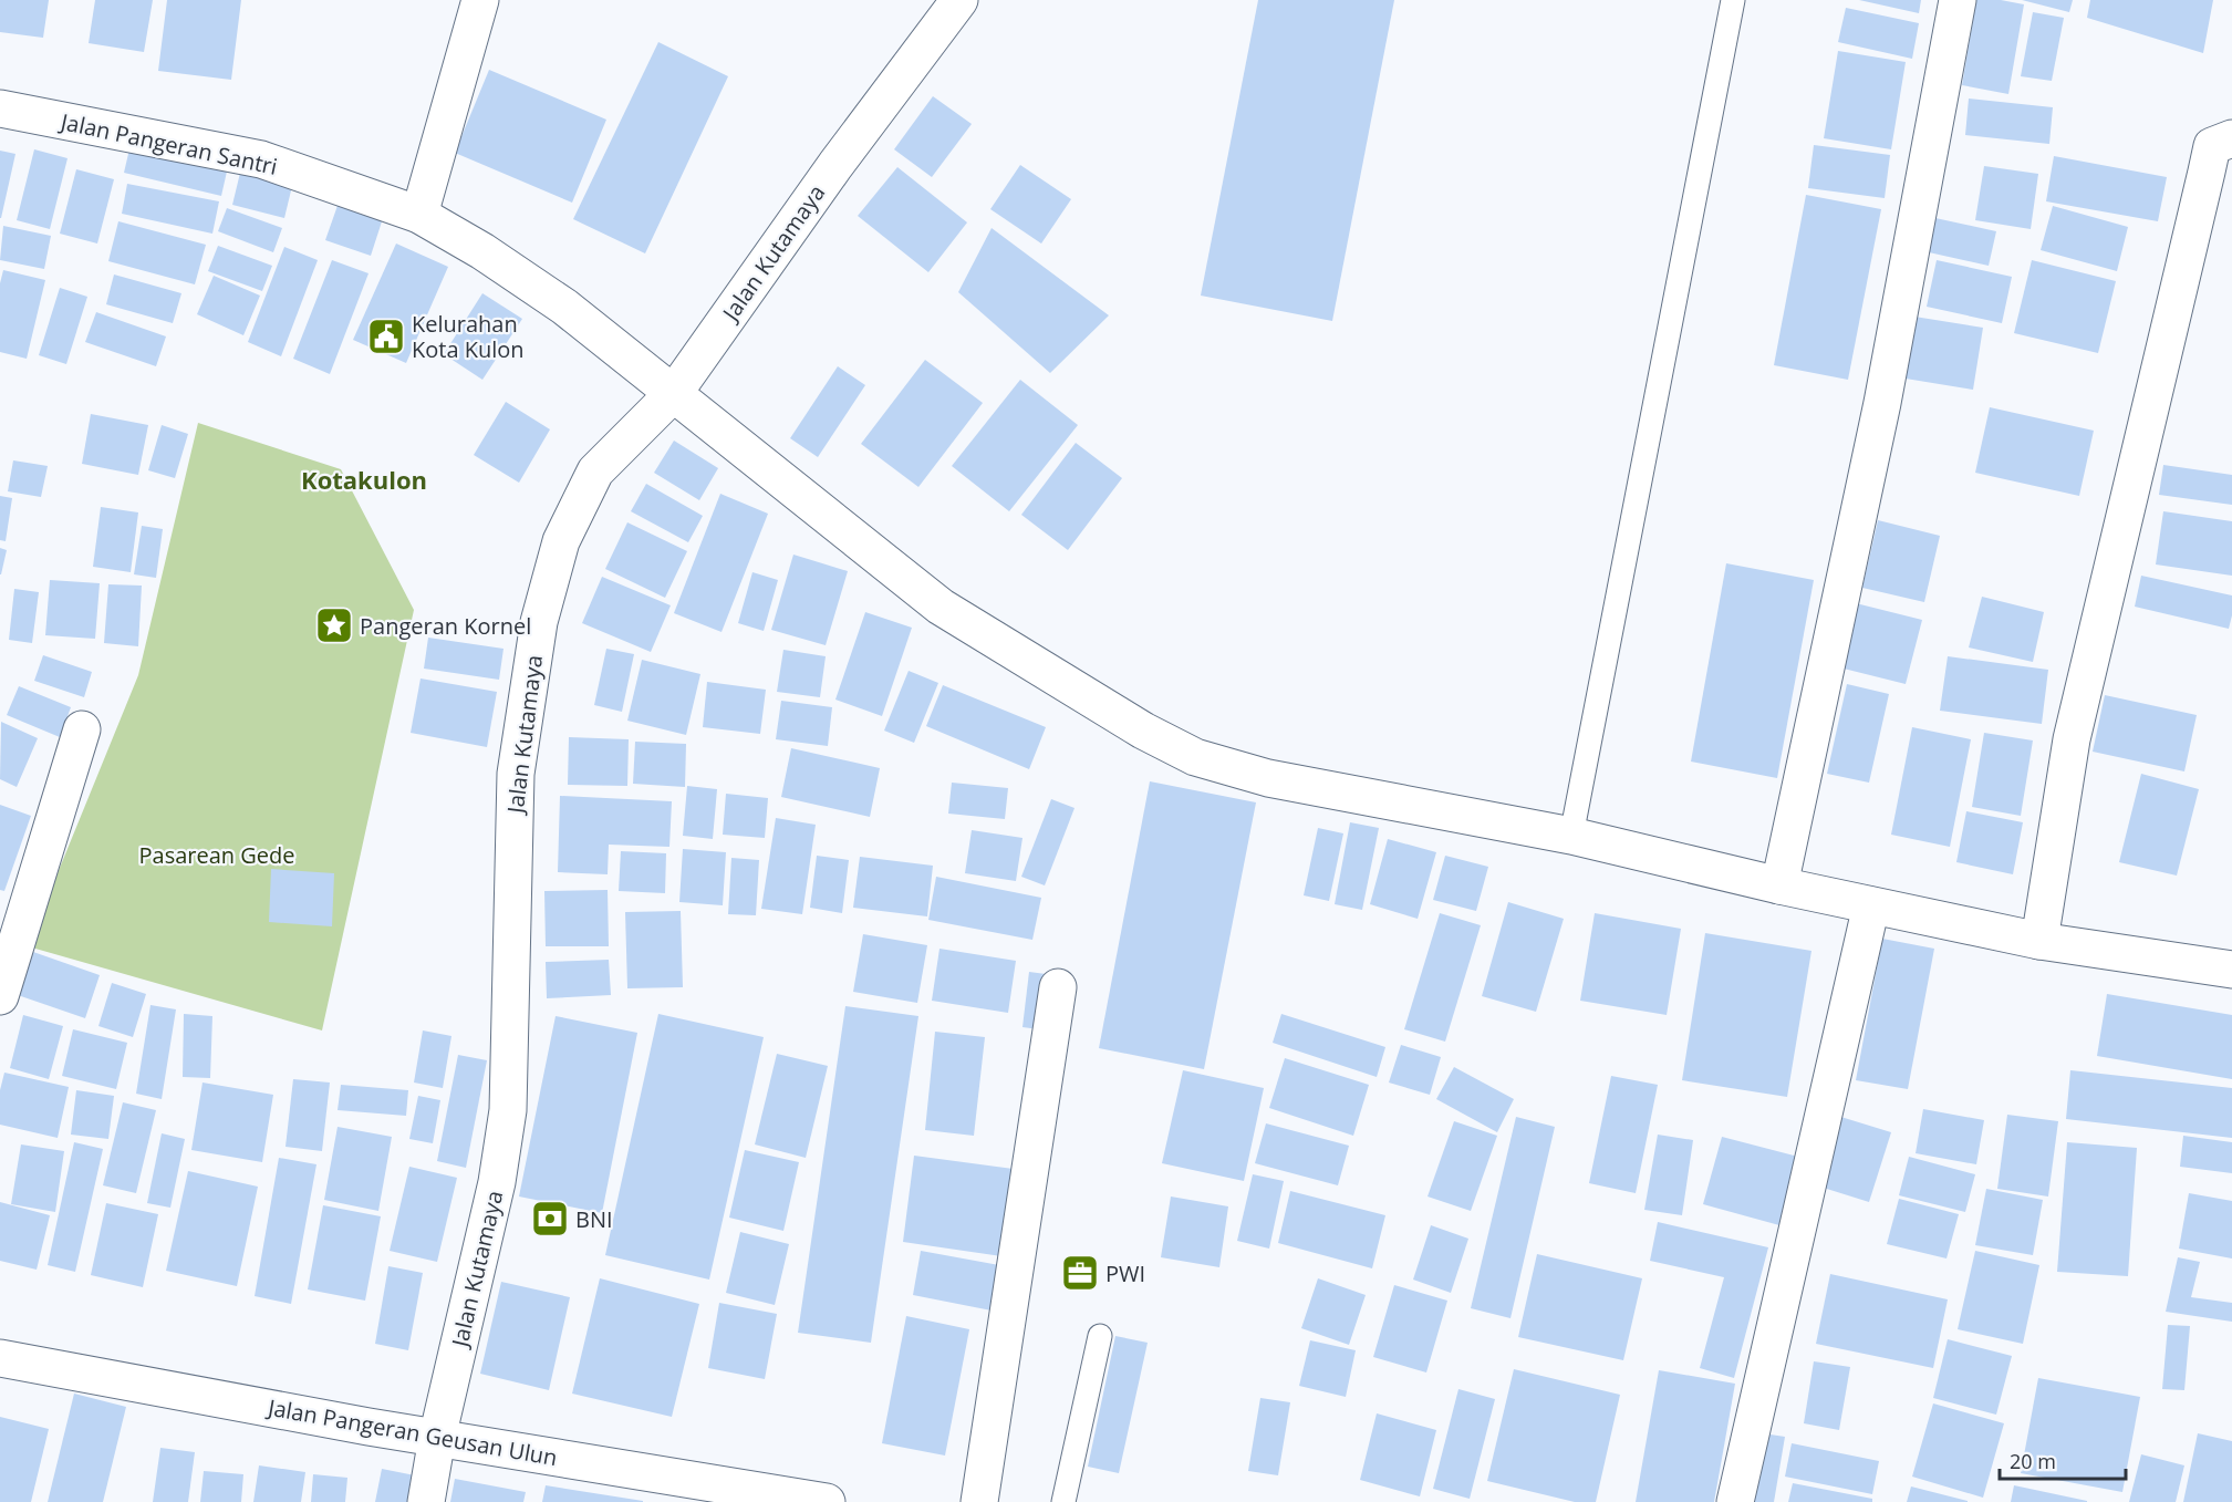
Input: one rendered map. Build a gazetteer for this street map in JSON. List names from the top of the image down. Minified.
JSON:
{"streets":{"street":["Jalan Pangeran Santri","Jalan Kutamaya","Jalan Pangeran Geusan Ulun"]},"crossings":[["Jalan Pangeran Santri","Jalan Kutamaya"],["Jalan Kutamaya","Jalan Pangeran Geusan Ulun"]],"districts":["Kotakulon"],"parks":["Pasarean Gede"],"places":{"public building":["Kelurahan Kota Kulon"],"place":["Pangeran Kornel"],"bank":["BNI"],"office":["PWI"]},"scale_bar":"20 m"}
